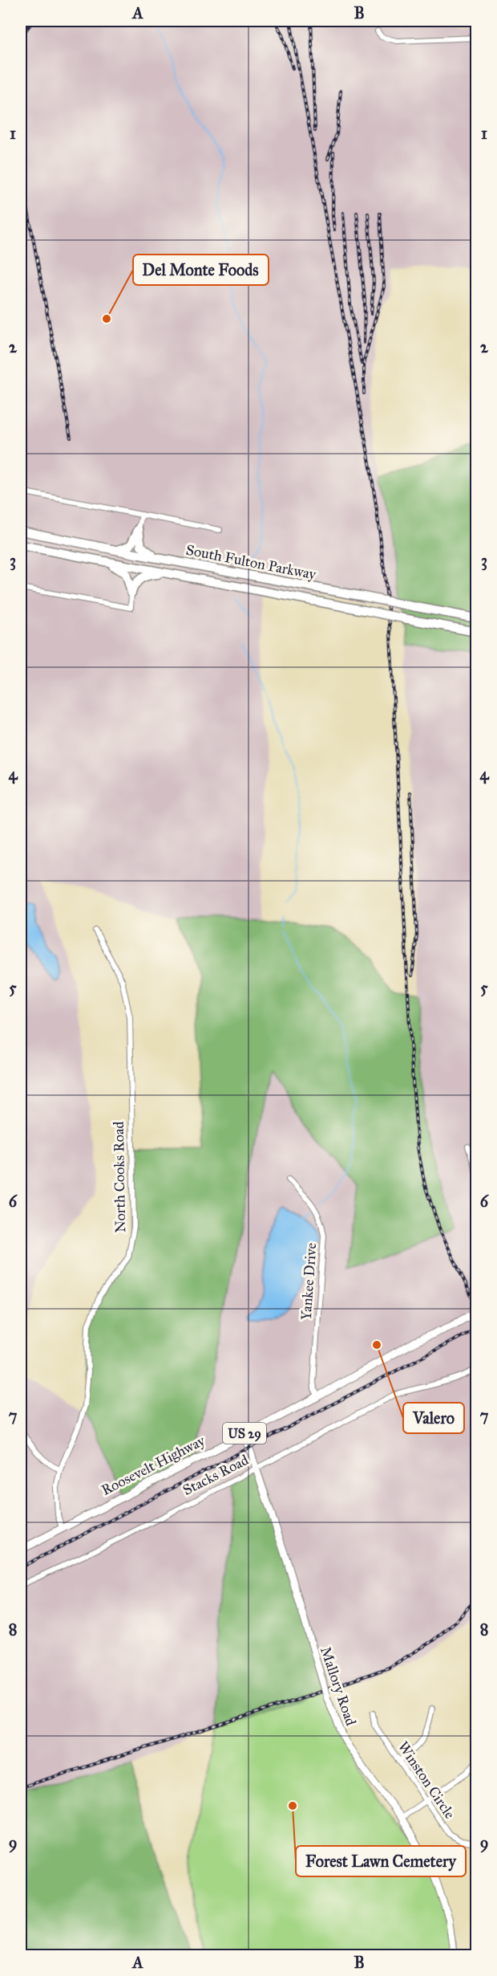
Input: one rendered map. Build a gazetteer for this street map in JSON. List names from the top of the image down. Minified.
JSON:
{"streets":{"highway":["South Fulton Parkway"],"main road":["US 29","Roosevelt Highway"],"street":["North Cooks Road","Yankee Drive","Stacks Road","Mallory Road","Winston Circle"]},"crossings":[["North Cooks Road","Roosevelt Highway"],["Yankee Drive","Roosevelt Highway"],["Roosevelt Highway","Mallory Road"],["Stacks Road","Mallory Road"]],"places":["Del Monte Foods","Valero","Forest Lawn Cemetery"],"grid":{"columns":["A","B"],"rows":["1","2","3","4","5","6","7","8","9"]}}
